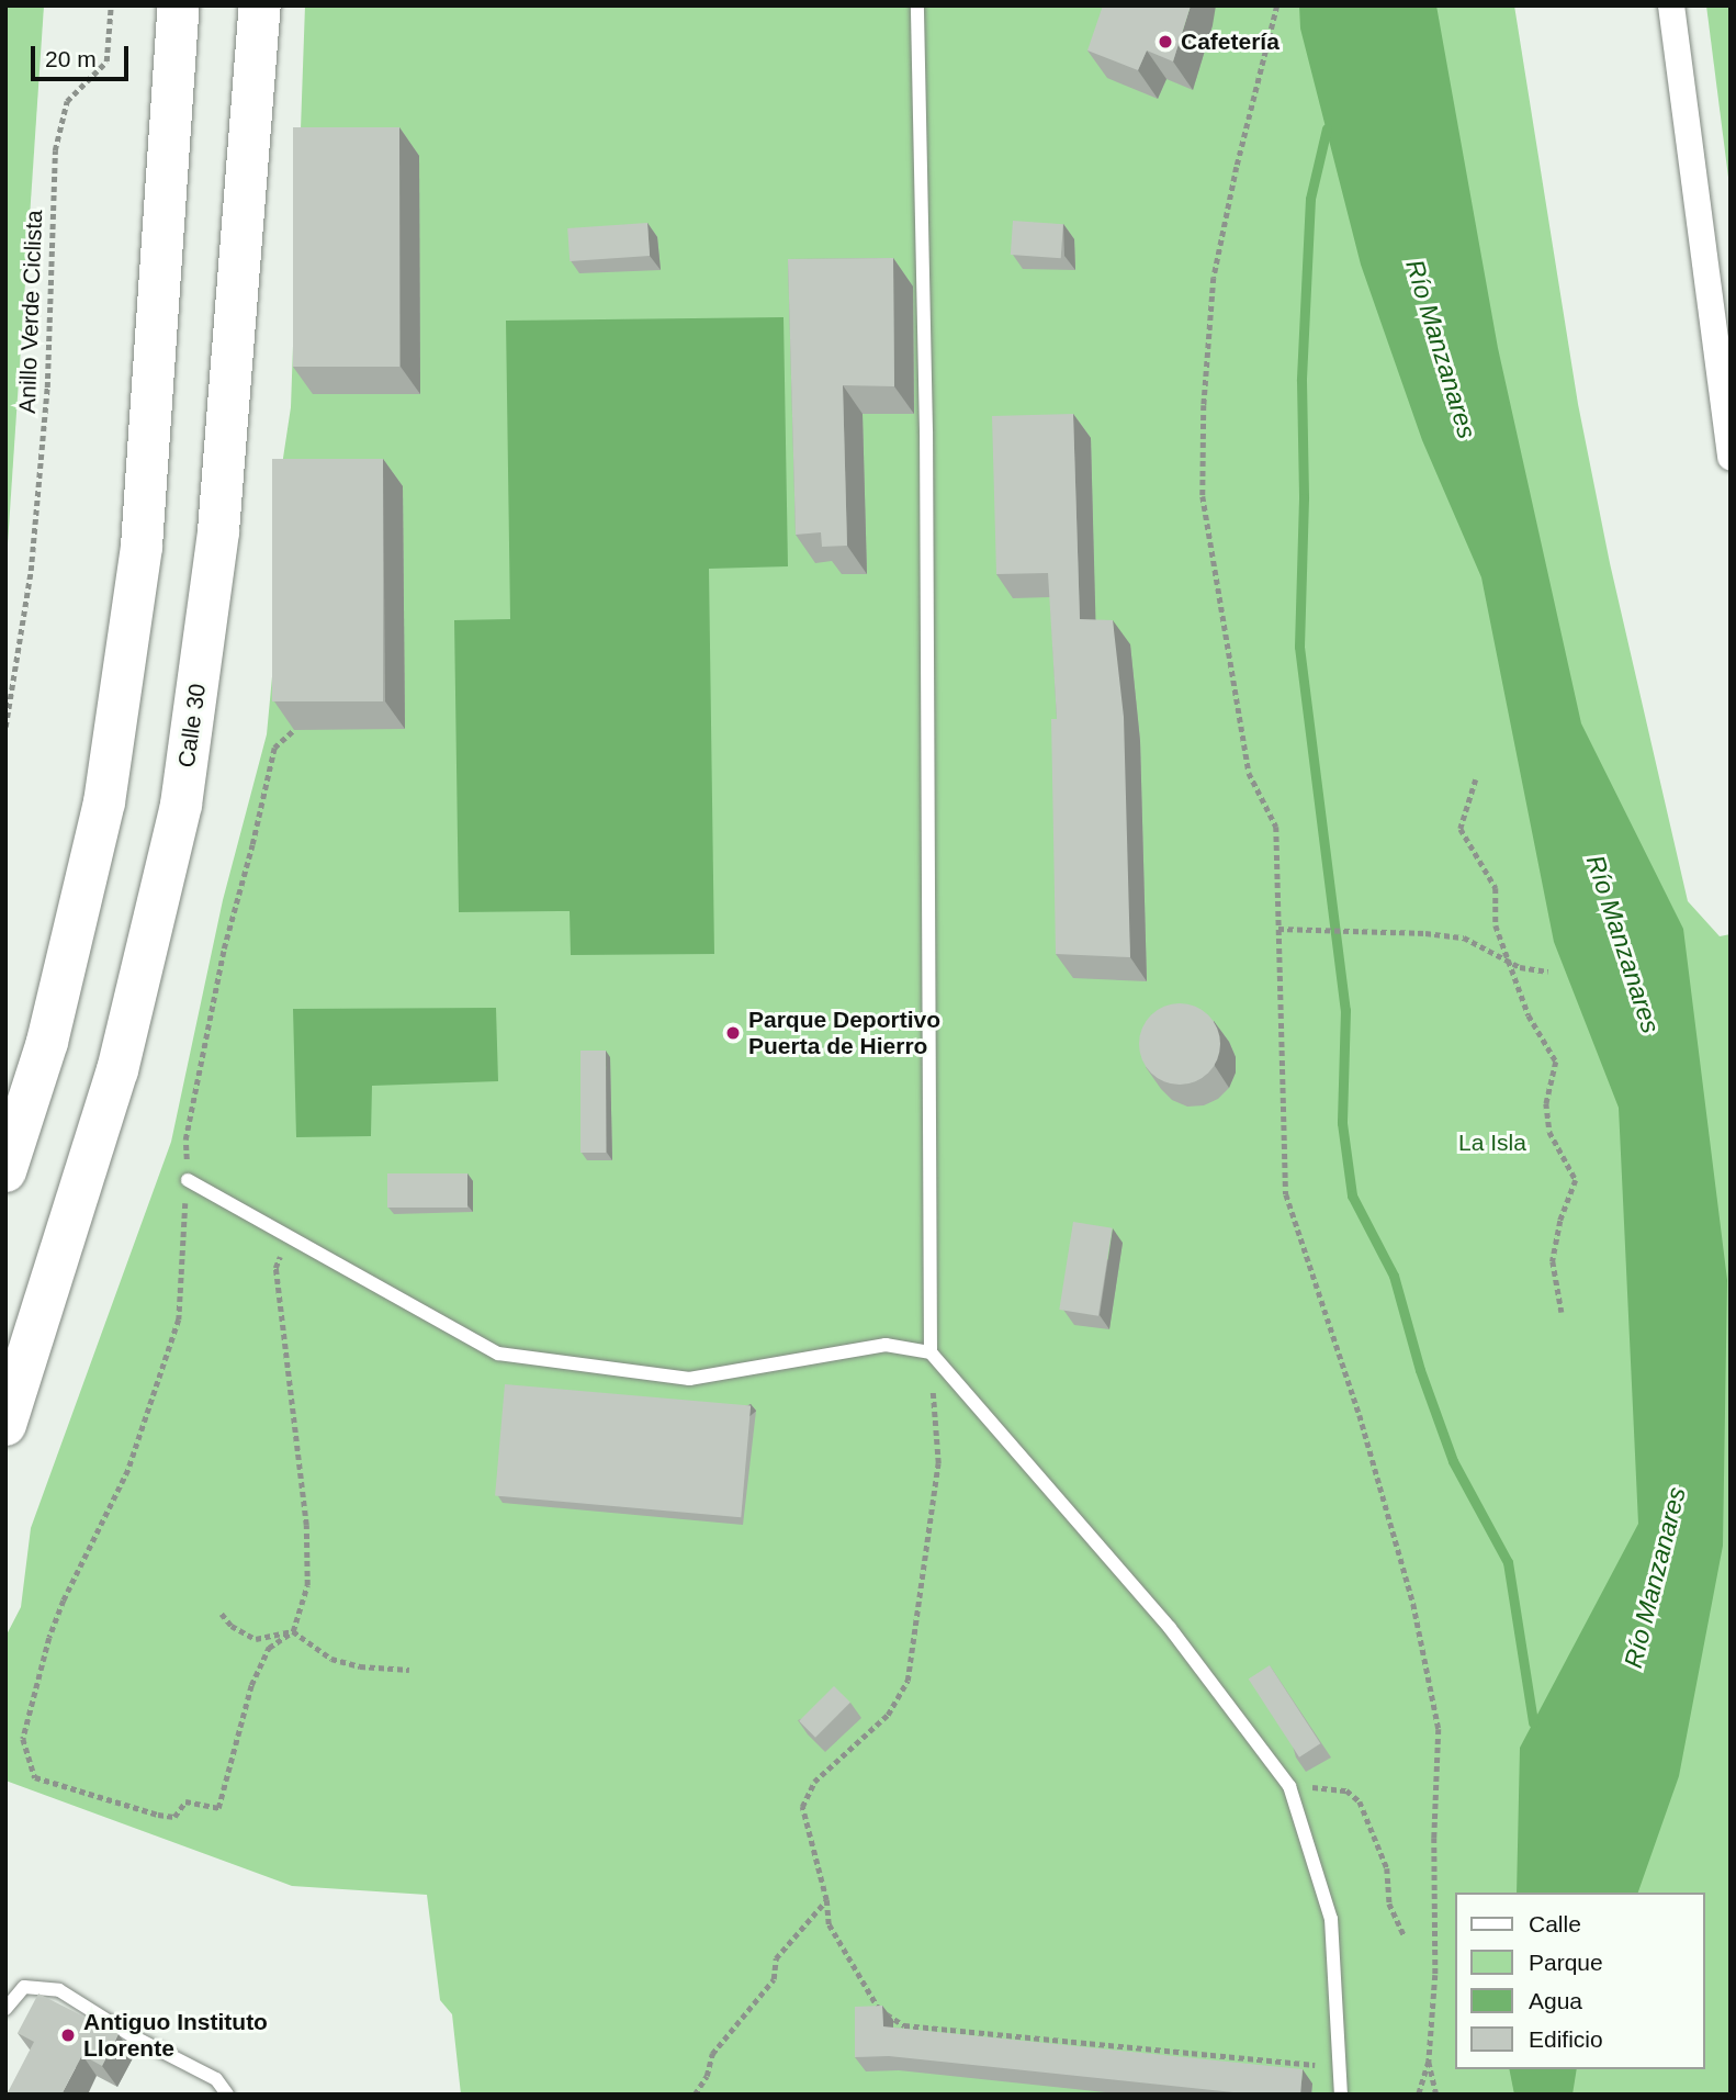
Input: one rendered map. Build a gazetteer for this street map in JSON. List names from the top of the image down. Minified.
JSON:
{"streets":{"highway":["Calle 30"],"path":["Anillo Verde Ciclista"]},"water":["Río Manzanares"],"parks":["La Isla"],"places":["Cafetería","Parque Deportivo Puerta de Hierro","Antiguo Instituto Llorente"],"legend":["Calle","Parque","Agua","Edificio"],"scale_bar":"20 m"}
